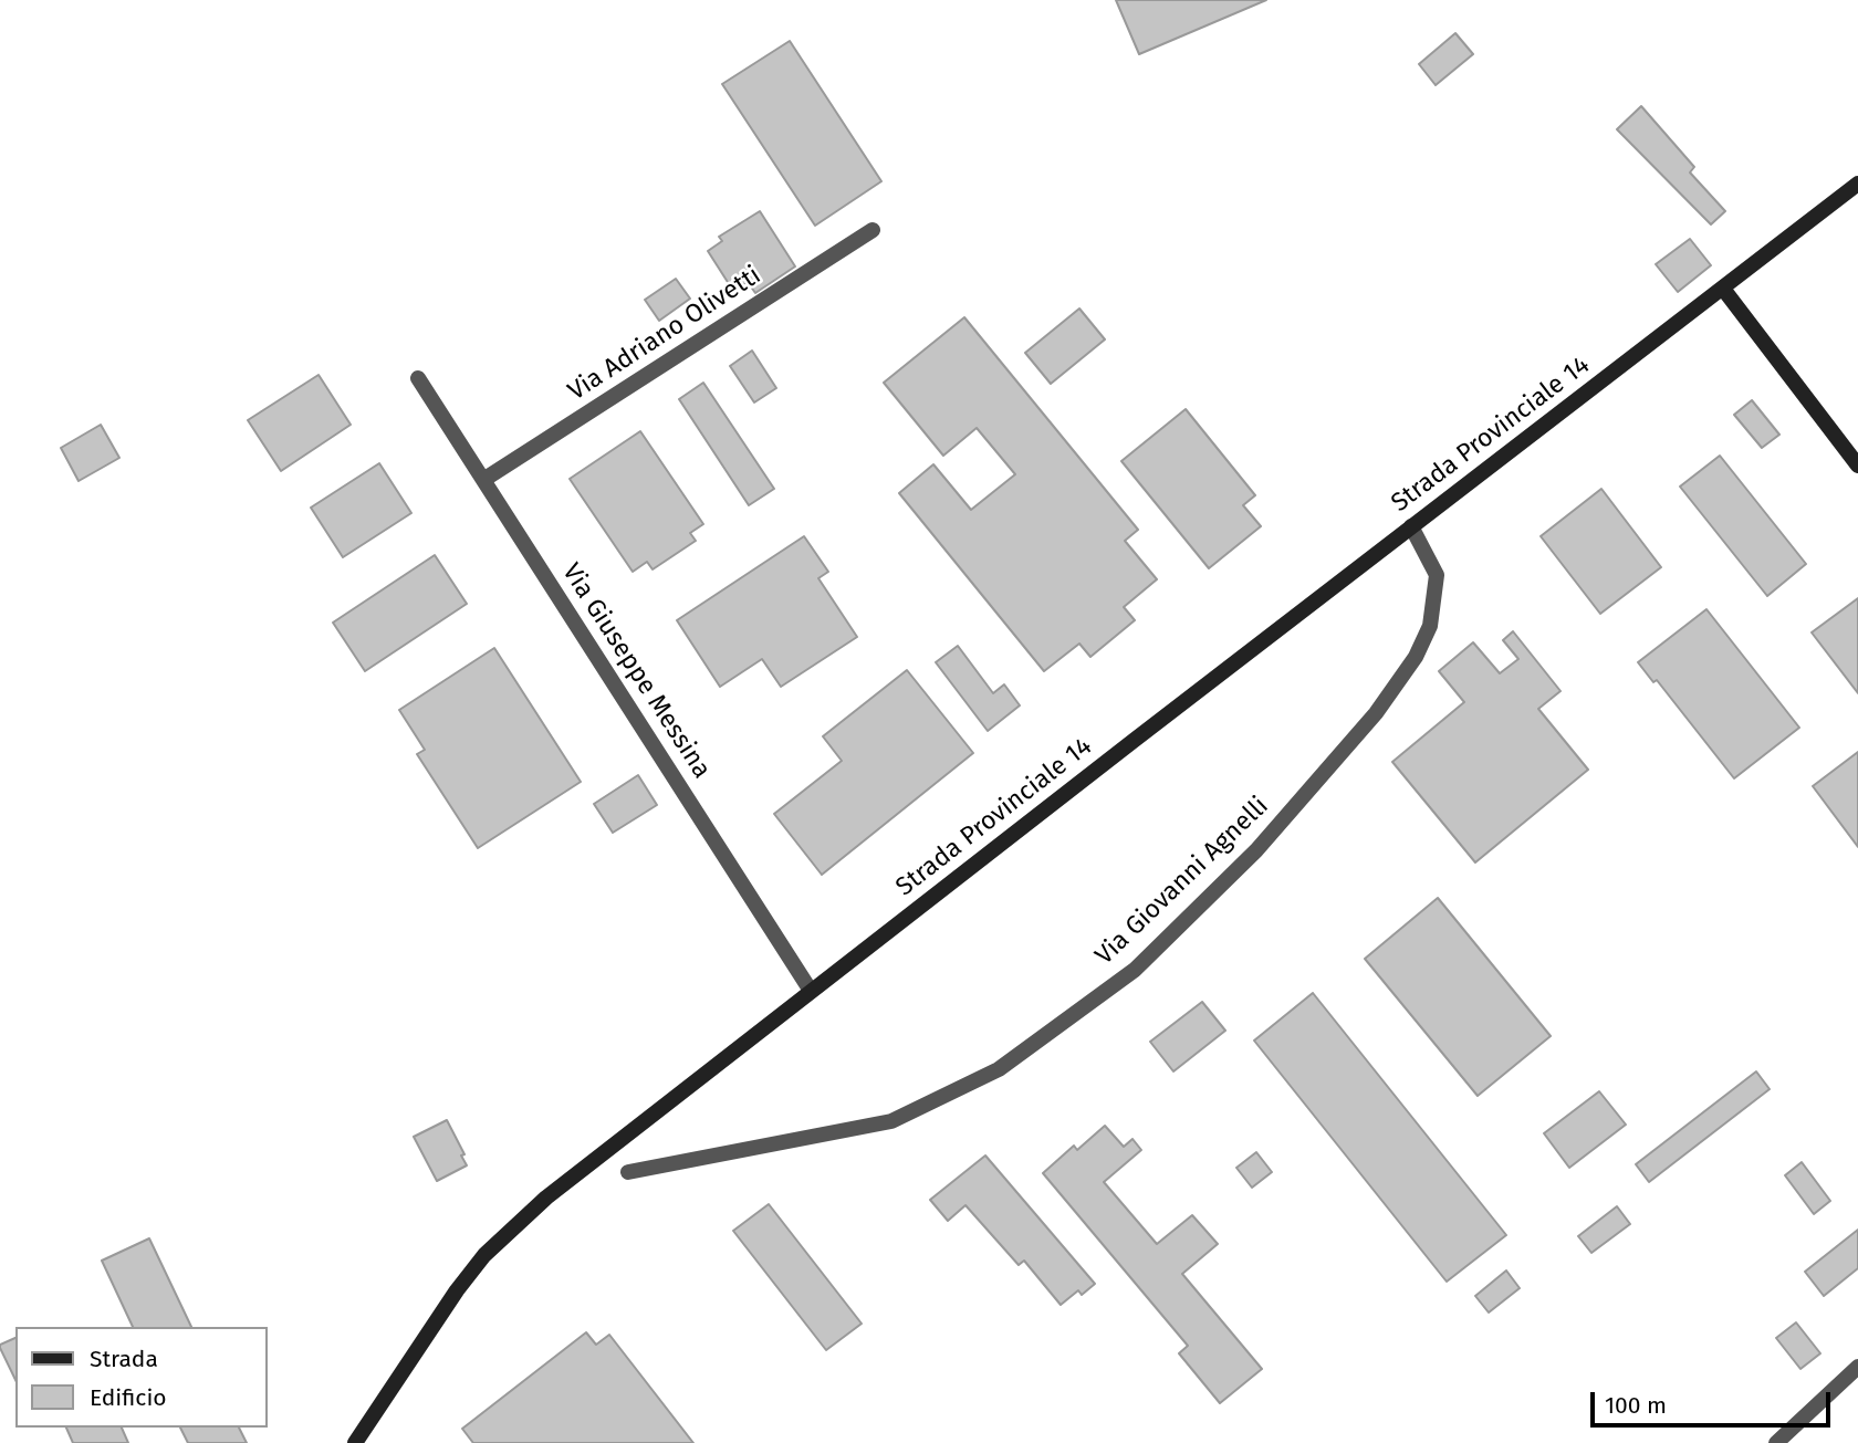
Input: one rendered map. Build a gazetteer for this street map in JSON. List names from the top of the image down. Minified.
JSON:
{"streets":{"street":["Via Adriano Olivetti","Strada Provinciale 14","Via Giuseppe Messina","Via Giovanni Agnelli"]},"crossings":[["Via Adriano Olivetti","Via Giuseppe Messina"],["Strada Provinciale 14","Via Giuseppe Messina"],["Strada Provinciale 14","Via Giovanni Agnelli"]],"legend":["Strada","Edificio"],"scale_bar":"100 m"}
